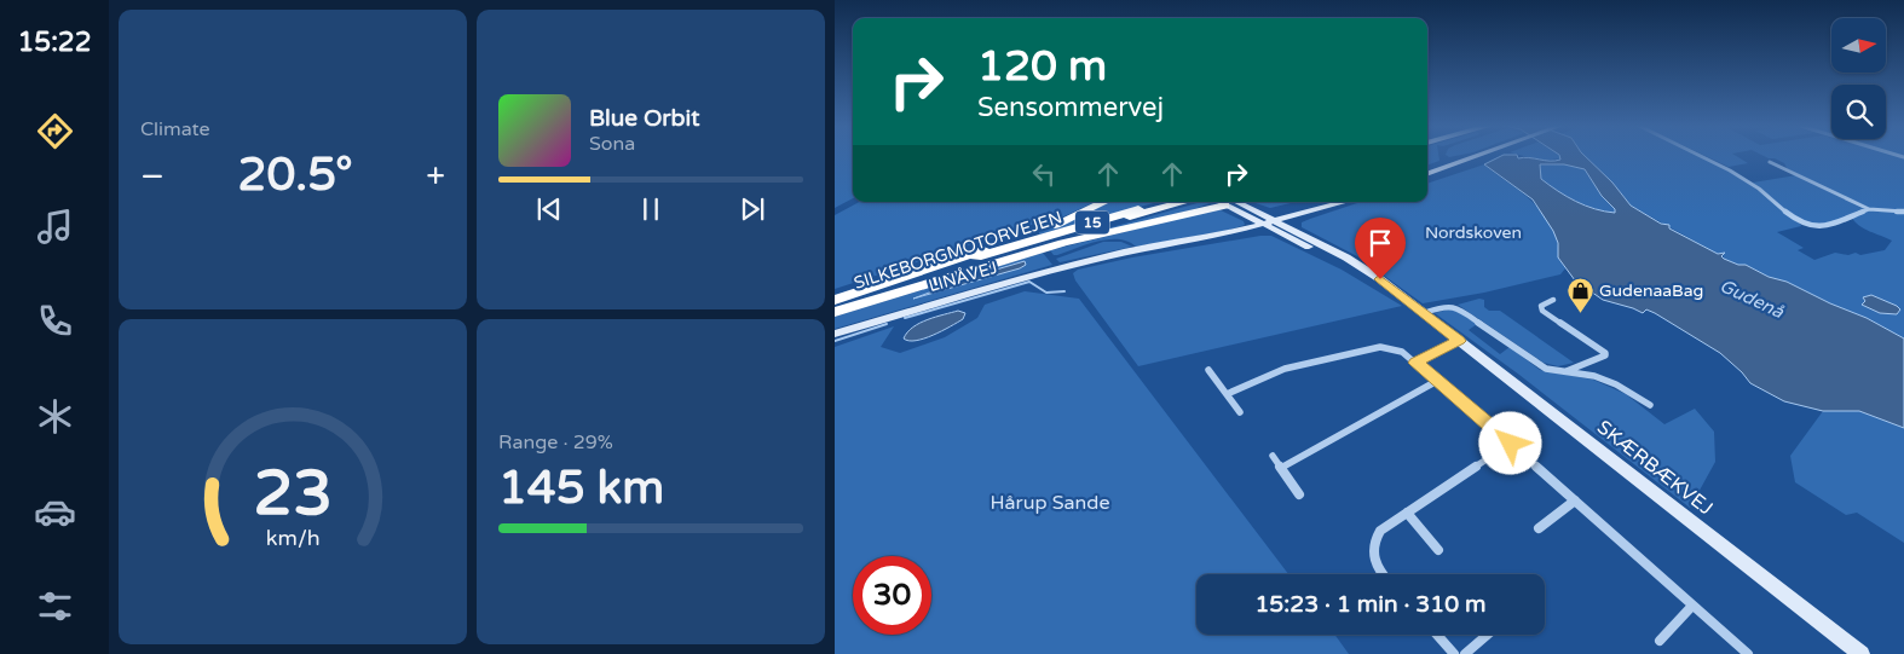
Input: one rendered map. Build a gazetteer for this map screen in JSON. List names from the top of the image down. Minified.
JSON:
{"streets":{"highway":["15","SILKEBORGMOTORVEJEN"],"main road":["LINÅVEJ","SKÆRBÆKVEJ"]},"crossings":[["LINÅVEJ","SKÆRBÆKVEJ"]],"water":["Gudenå"],"parks":["Nordskoven","Hårup Sande"],"places":{"shop":["GudenaaBag"]},"north":"right","page":{"tabs":"15:22","tile":["Climate",["Range · 29%","145 km"]],"turn":["120 m","Sensommervej"],"song":["Blue Orbit","Sona"],"heat":["−","20.5°","+"],"limit":"30","trip":"15:23 · 1 min · 310 m","gauge":["23","km/h"]}}
